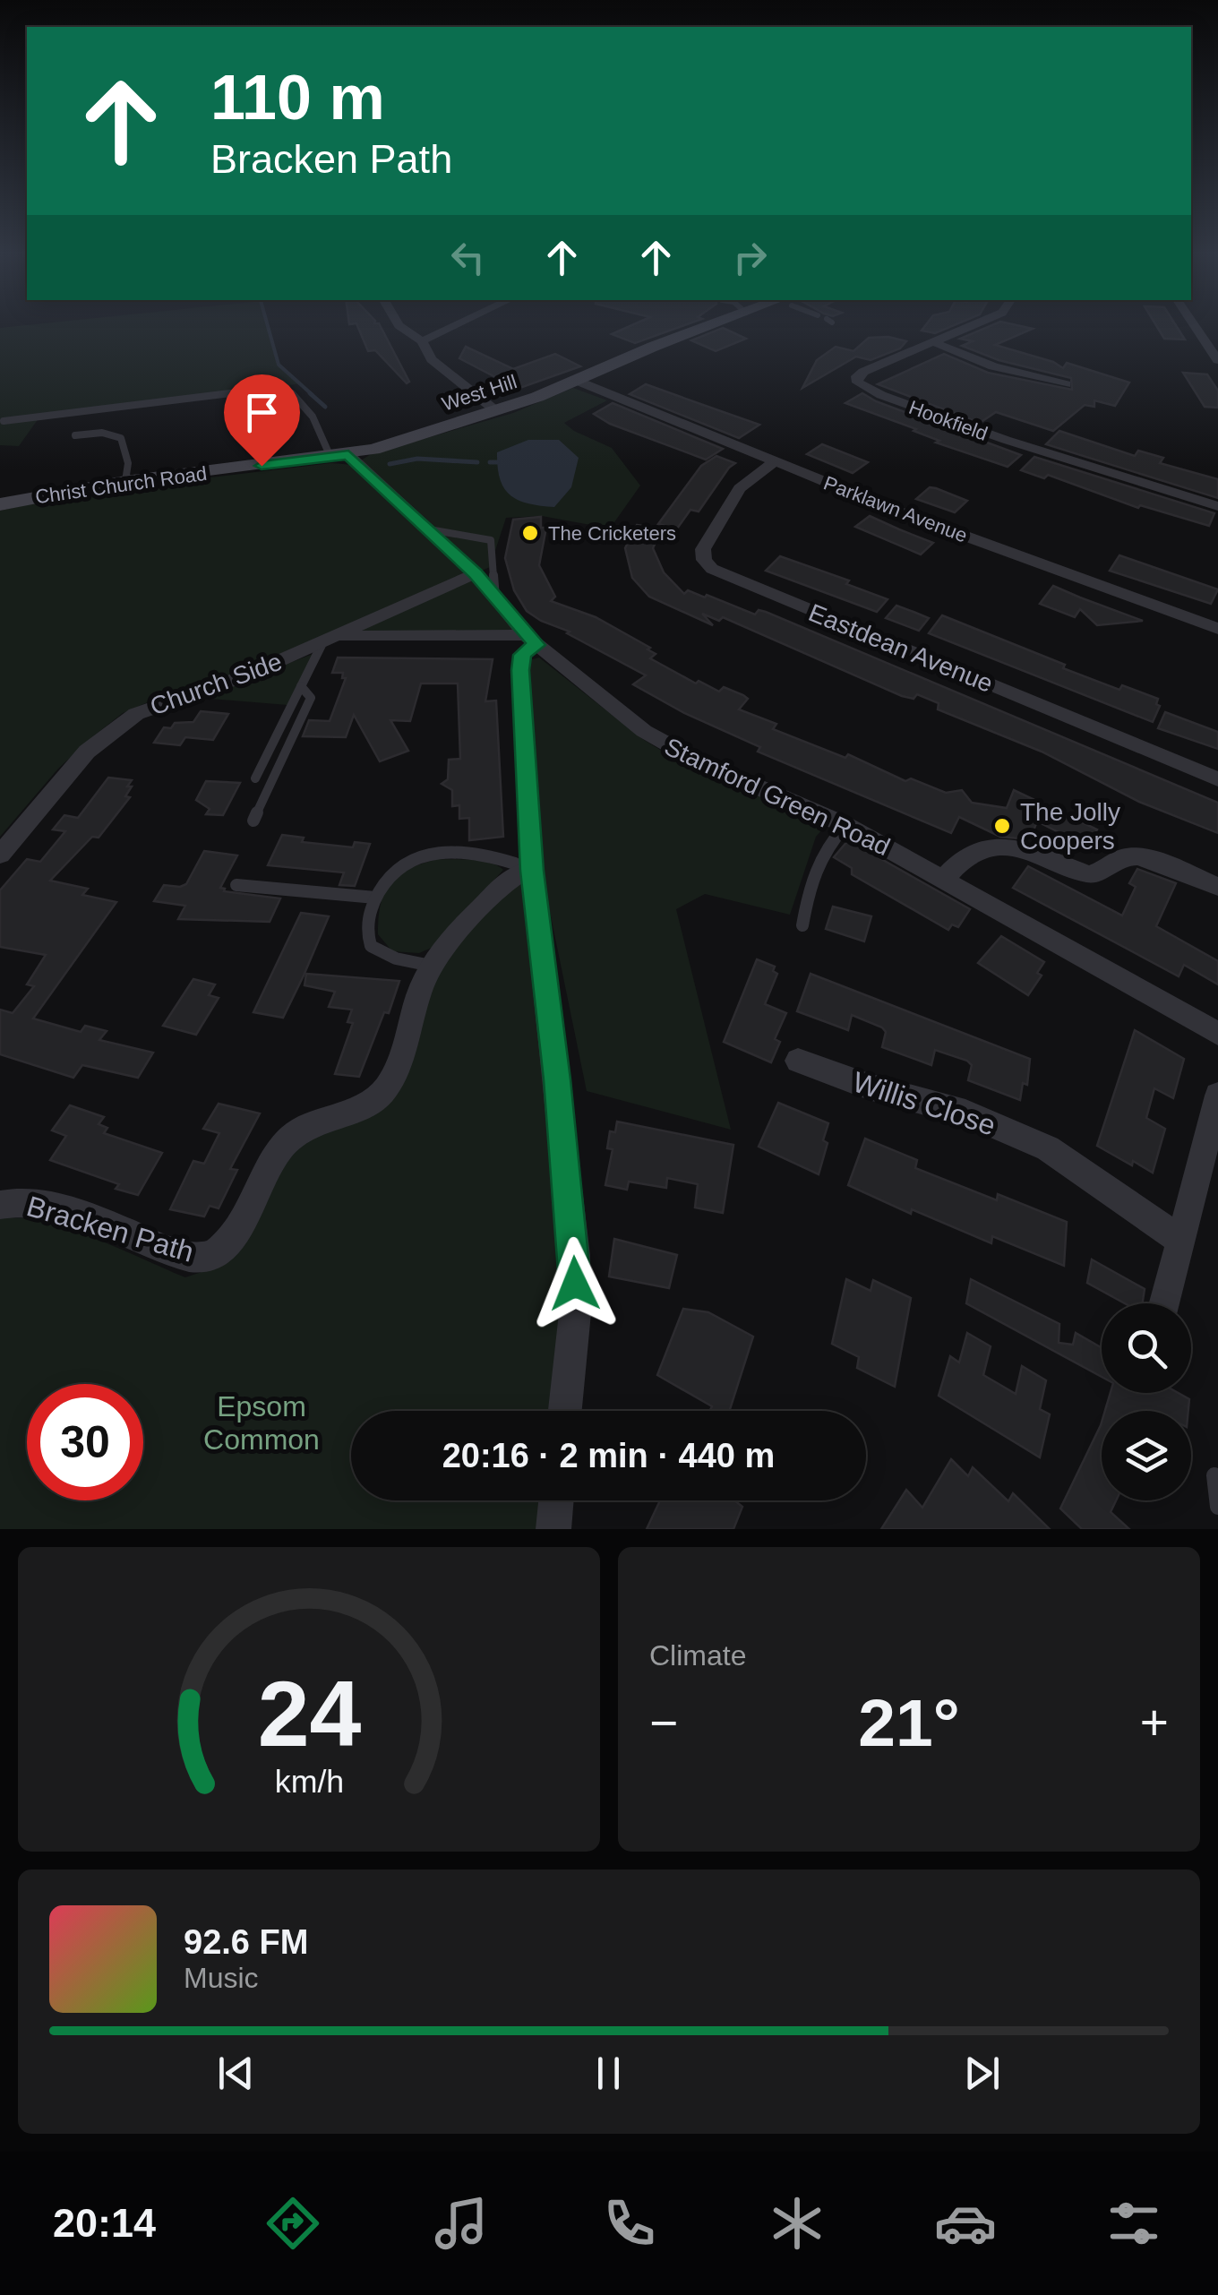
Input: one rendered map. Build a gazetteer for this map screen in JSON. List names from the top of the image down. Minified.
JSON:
{"streets":{"main road":["West Hill","Christ Church Road"],"street":["Hookfield","Parklawn Avenue","Eastdean Avenue","Church Side","Stamford Green Road","Willis Close","Bracken Path"]},"crossings":[["West Hill","Christ Church Road"],["West Hill","Parklawn Avenue"],["West Hill","Stamford Green Road"],["Christ Church Road","Stamford Green Road"],["Parklawn Avenue","Eastdean Avenue"],["Church Side","Stamford Green Road"]],"parks":["Epsom Common"],"places":["The Cricketers","The Jolly Coopers"],"page":{"turn":["110 m","Bracken Path"],"limit":"30","trip":"20:16 · 2 min · 440 m","tile":"Climate","heat":["−","21°","+"],"song":["92.6 FM","Music"],"tabs":"20:14","gauge":["24","km/h"]}}
